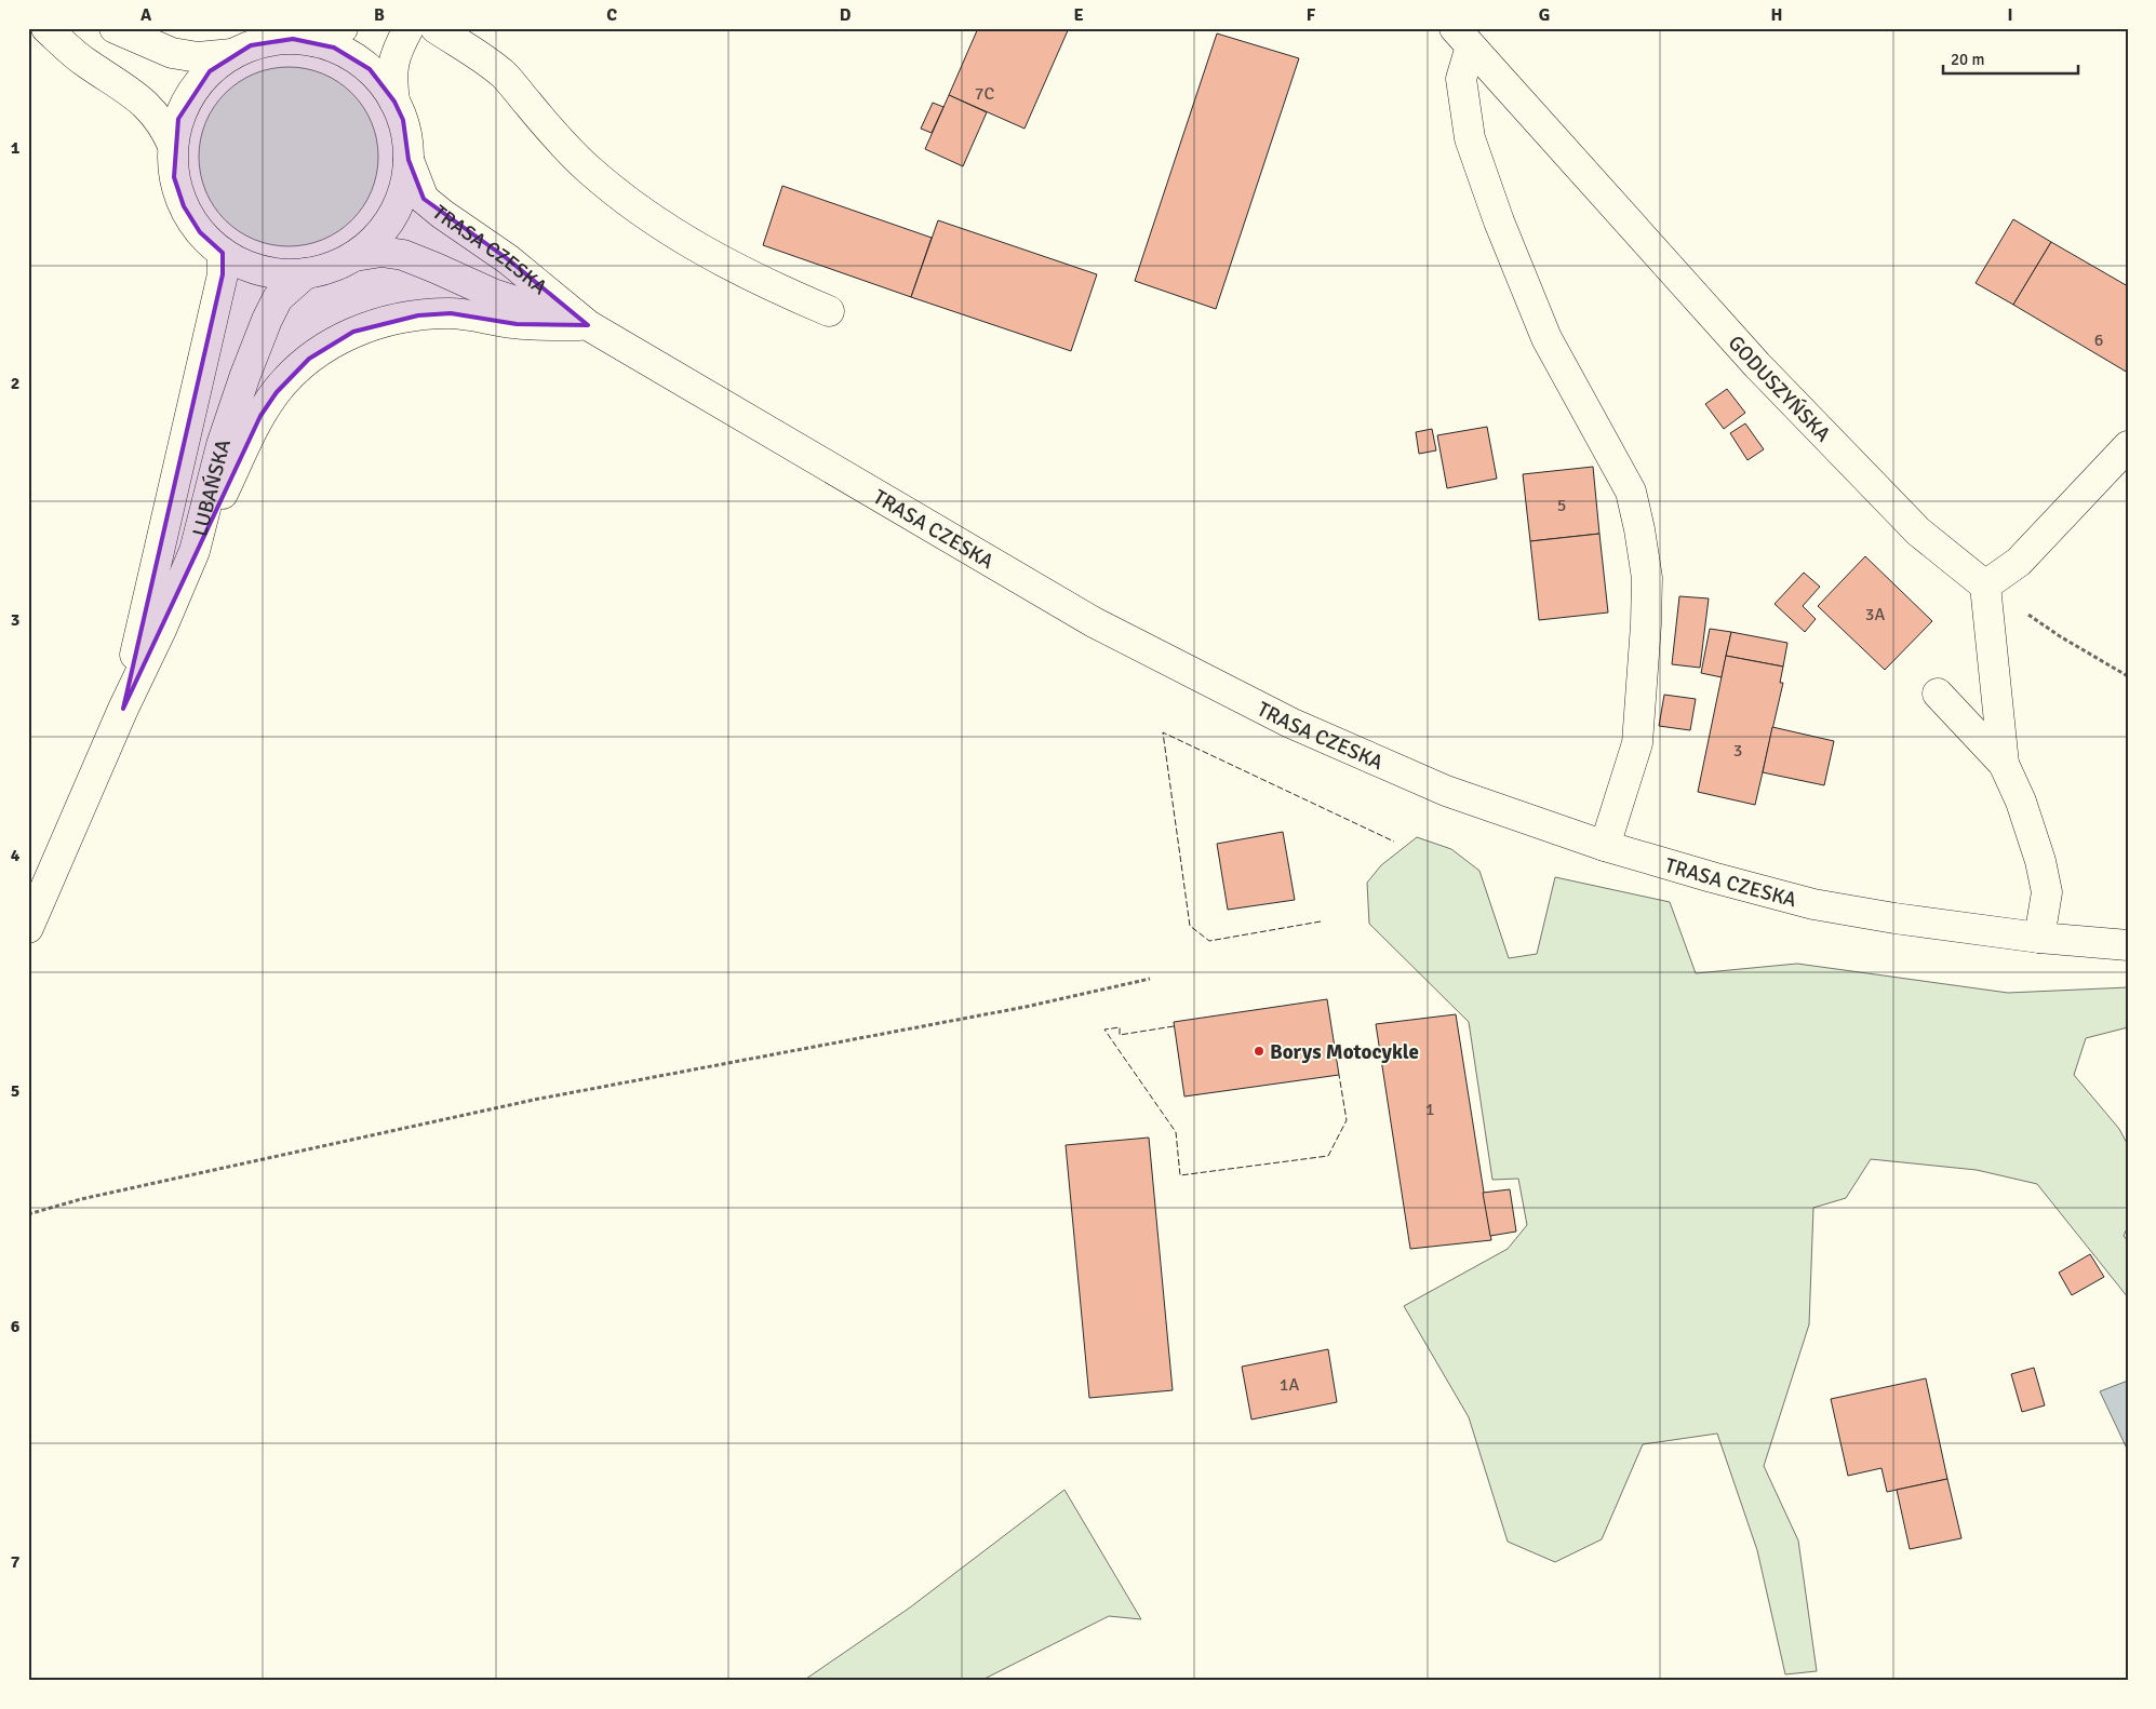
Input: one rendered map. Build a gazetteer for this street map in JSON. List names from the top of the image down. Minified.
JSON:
{"streets":{"main road":["TRASA CZESKA","GODUSZYŃSKA","LUBAŃSKA"]},"places":["Borys Motocykle"],"house_numbers":["7C","6","5","3A","3","1","1A"],"scale_bar":"20 m","grid":{"columns":["A","B","C","D","E","F","G","H","I"],"rows":["1","2","3","4","5","6","7"]}}
